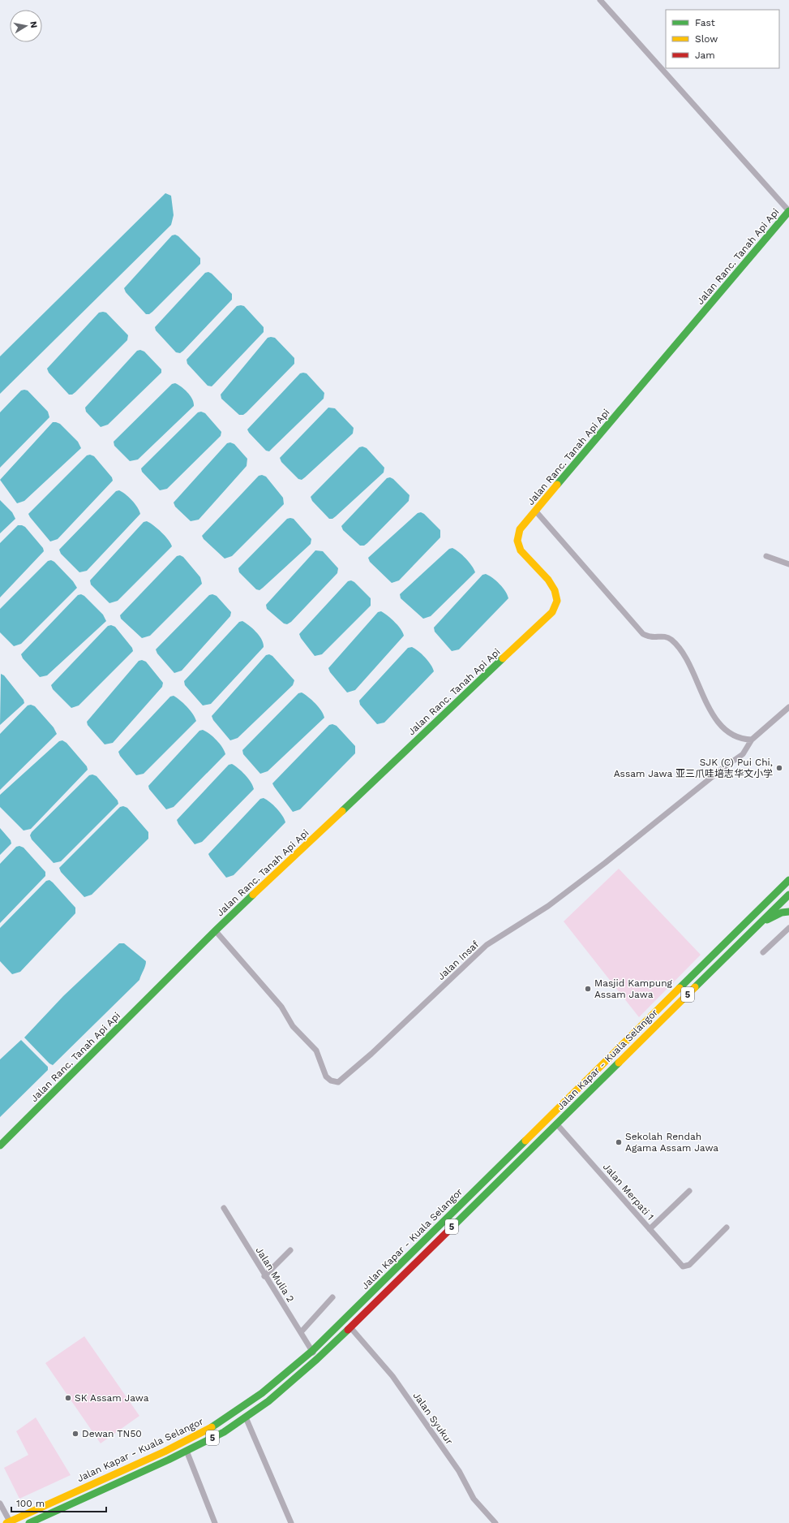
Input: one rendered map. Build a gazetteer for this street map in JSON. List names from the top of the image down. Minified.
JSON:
{"streets":{"main road":["Jalan Ranc. Tanah Api Api","5","Jalan Kapar - Kuala Selangor"],"street":["Jalan Insaf","Jalan Merpati 1","Jalan Mulia 2","Jalan Syukur"]},"crossings":[["Jalan Ranc. Tanah Api Api","Jalan Insaf"],["5","Jalan Kapar - Kuala Selangor"],["Jalan Kapar - Kuala Selangor","Jalan Merpati 1"],["Jalan Kapar - Kuala Selangor","Jalan Mulia 2"],["Jalan Kapar - Kuala Selangor","Jalan Syukur"]],"places":["SJK (C) Pui Chi, Assam Jawa 亚三爪哇培志华文小学","Masjid Kampung Assam Jawa","Sekolah Rendah Agama Assam Jawa","SK Assam Jawa","Dewan TN50"],"legend":["Fast","Slow","Jam"],"scale_bar":"100 m","north":"right"}
